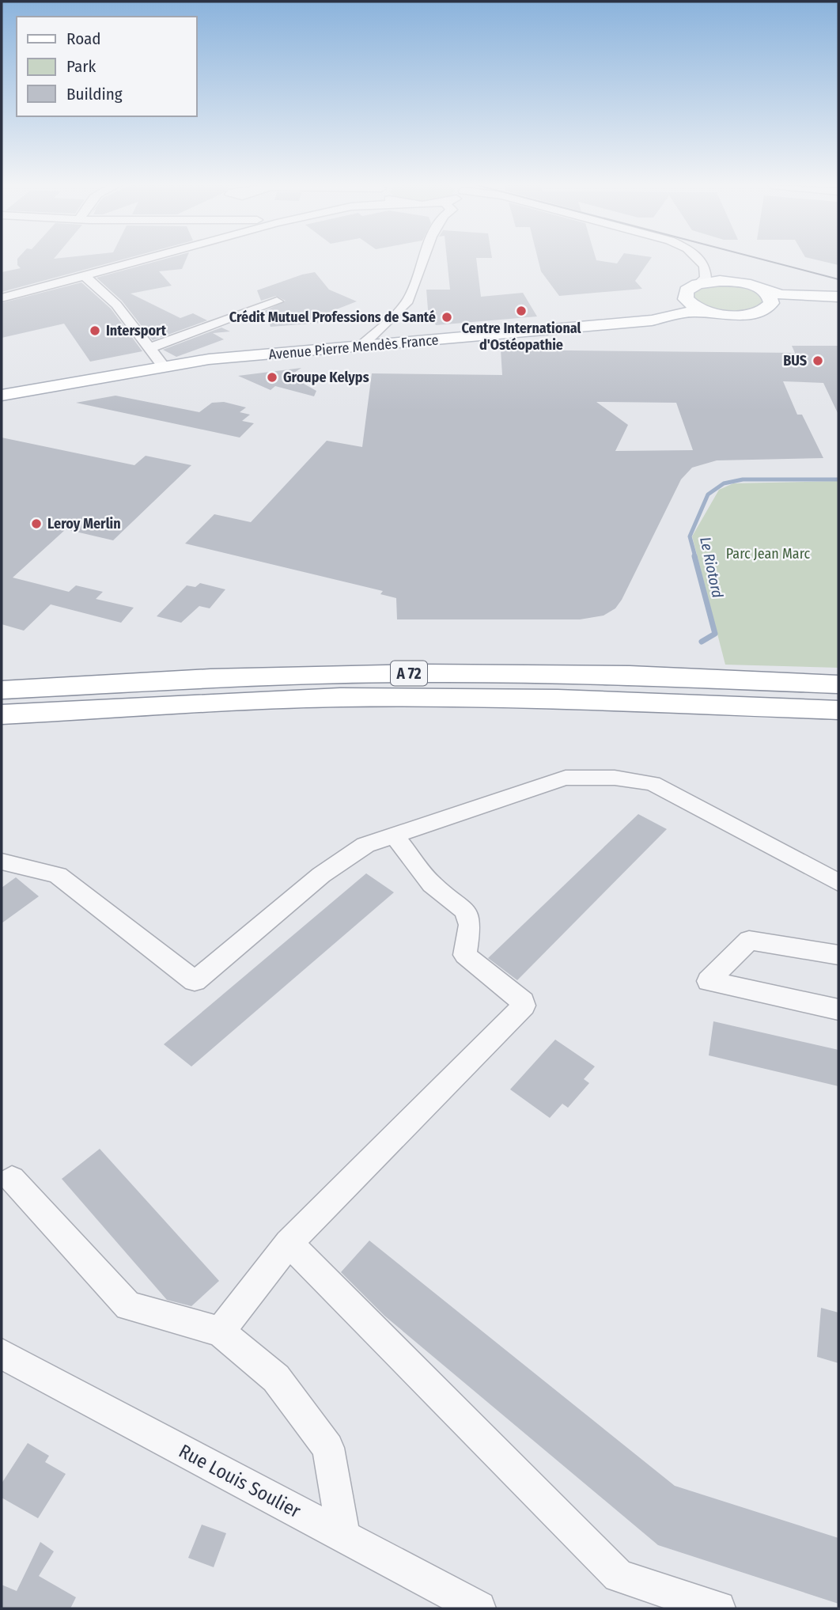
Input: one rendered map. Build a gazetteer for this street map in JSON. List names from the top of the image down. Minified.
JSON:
{"streets":{"highway":["A 72"],"main road":["Avenue Pierre Mendès France"],"street":["Rue Louis Soulier"]},"water":["Le Riotord"],"parks":["Parc Jean Marc"],"places":["Centre International d'Ostéopathie","Crédit Mutuel Professions de Santé","Intersport","BUS","Groupe Kelyps","Leroy Merlin"],"legend":["Road","Park","Building"]}
